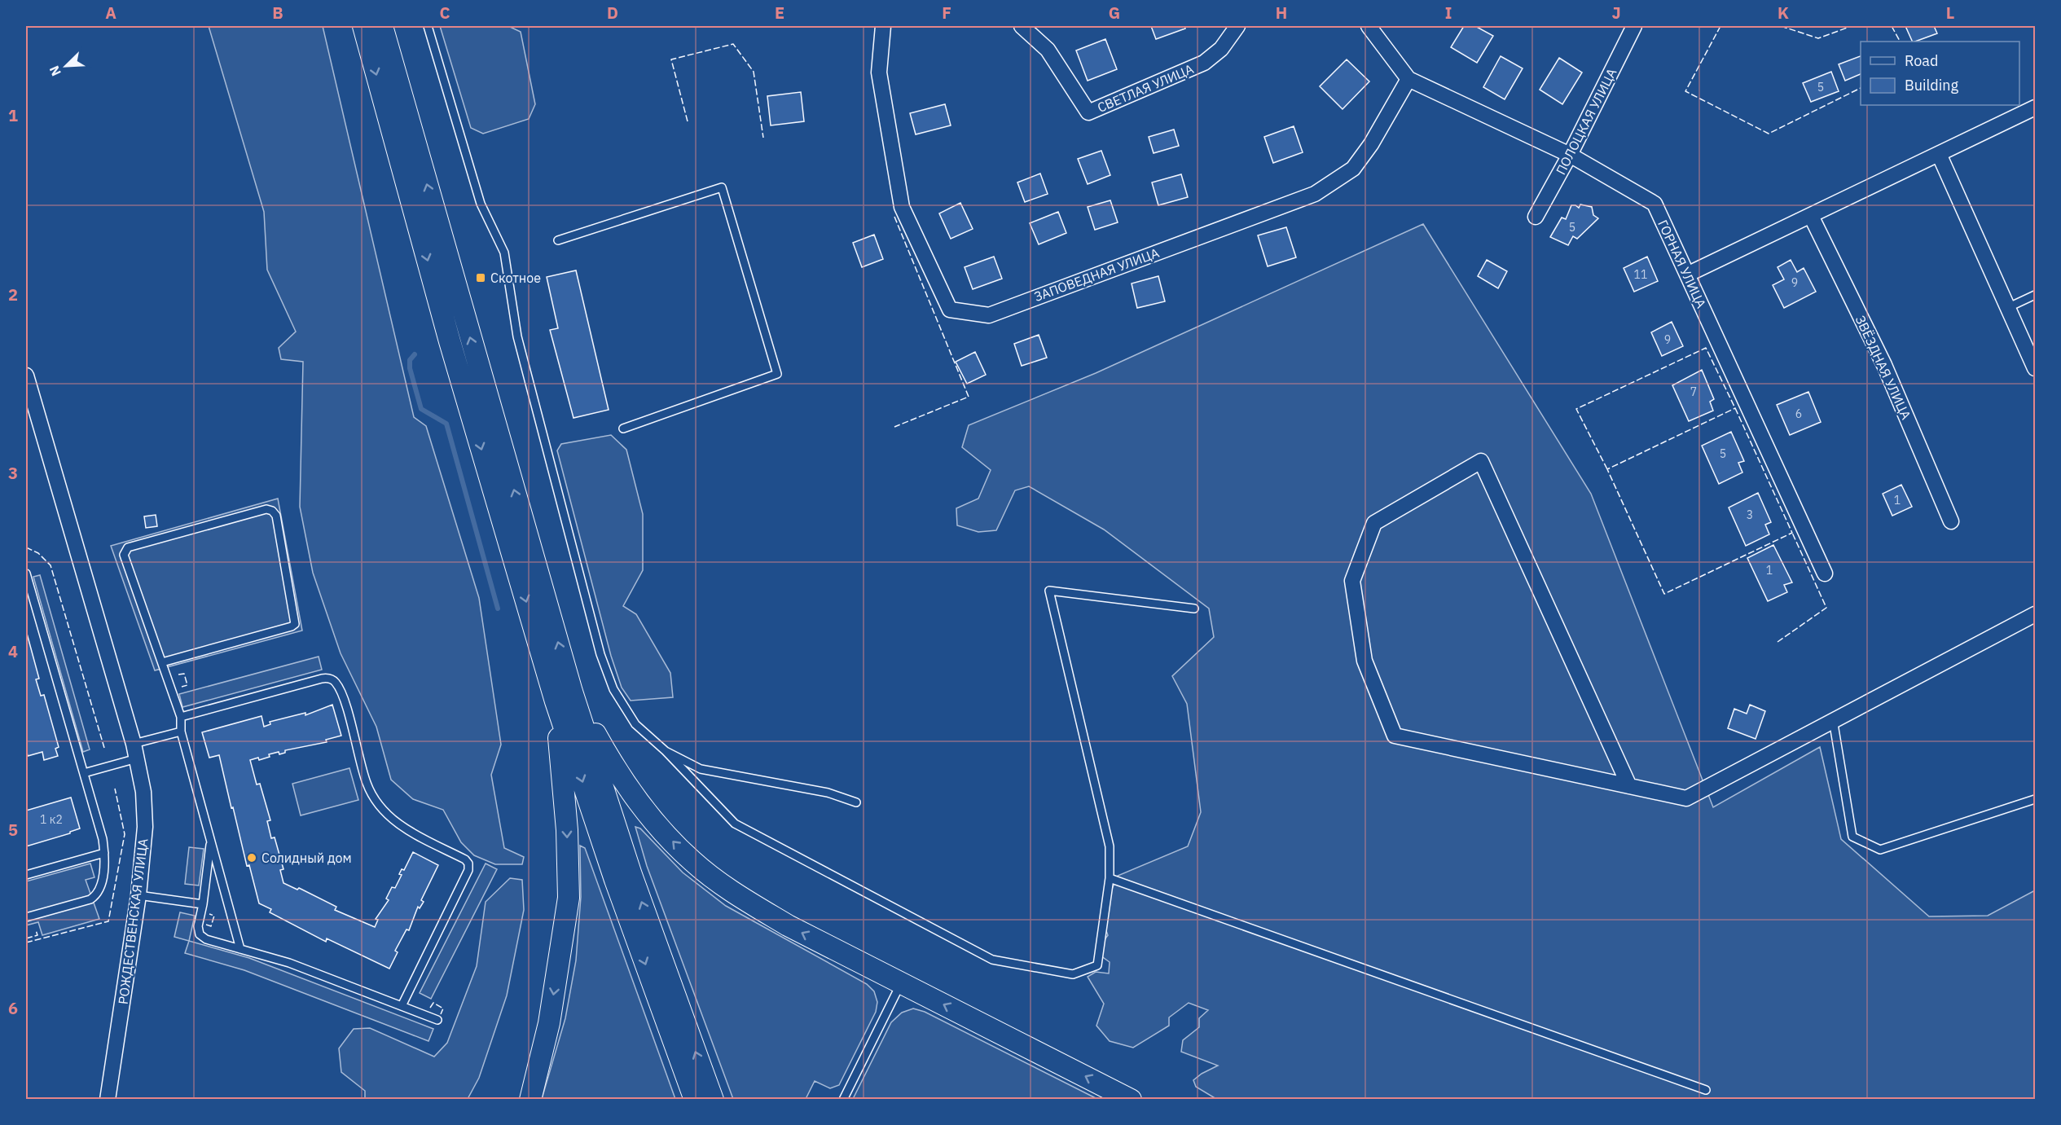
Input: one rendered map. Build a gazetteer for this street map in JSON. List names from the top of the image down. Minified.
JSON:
{"streets":{"street":["СВЕТЛАЯ УЛИЦА","ПОЛОЦКАЯ УЛИЦА","ГОРНАЯ УЛИЦА","ЗАПОВЕДНАЯ УЛИЦА","ЗВЁЗДНАЯ УЛИЦА","РОЖДЕСТВЕНСКАЯ УЛИЦА"]},"crossings":[["ПОЛОЦКАЯ УЛИЦА","ГОРНАЯ УЛИЦА"],["ГОРНАЯ УЛИЦА","ЗАПОВЕДНАЯ УЛИЦА"]],"places":{"transit":["Скотное"],"other":["Солидный дом"]},"house_numbers":["5","5","11","9","9","7","6","5","1","3","1","1 к2"],"legend":["Road","Building"],"north":"bottom left","grid":{"columns":["A","B","C","D","E","F","G","H","I","J","K","L"],"rows":["1","2","3","4","5","6"]}}
